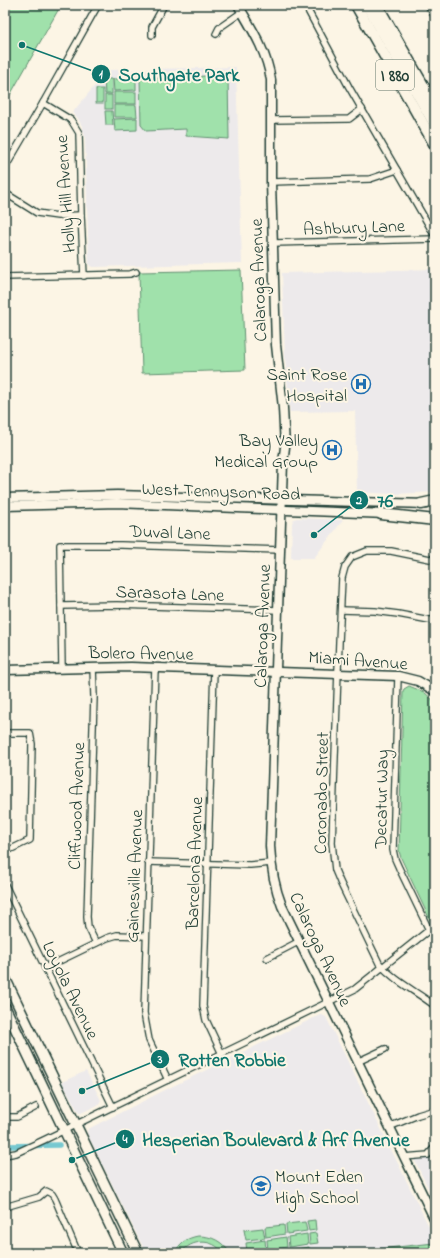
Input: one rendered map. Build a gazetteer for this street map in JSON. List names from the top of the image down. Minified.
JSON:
{"streets":{"highway":["I 880"],"street":["Holly Hill Avenue","Ashbury Lane","Calaroga Avenue","West Tennyson Road","Duval Lane","Sarasota Lane","Bolero Avenue","Miami Avenue","Coronado Street","Decatur Way","Cliffwood Avenue","Barcelona Avenue","Gainesville Avenue","Loyola Avenue"]},"crossings":[["Ashbury Lane","Calaroga Avenue"],["Calaroga Avenue","West Tennyson Road"],["Calaroga Avenue","Duval Lane"],["Calaroga Avenue","Sarasota Lane"],["Calaroga Avenue","Bolero Avenue"],["Calaroga Avenue","Miami Avenue"],["Duval Lane","Sarasota Lane"],["Bolero Avenue","Miami Avenue"],["Bolero Avenue","Cliffwood Avenue"],["Bolero Avenue","Barcelona Avenue"],["Bolero Avenue","Gainesville Avenue"],["Miami Avenue","Coronado Street"],["Miami Avenue","Decatur Way"]],"places":{"other":["Southgate Park","76","Rotten Robbie","Hesperian Boulevard & Arf Avenue"],"hospital":["Saint Rose Hospital","Bay Valley Medical Group"],"school or university":["Mount Eden High School"]}}
